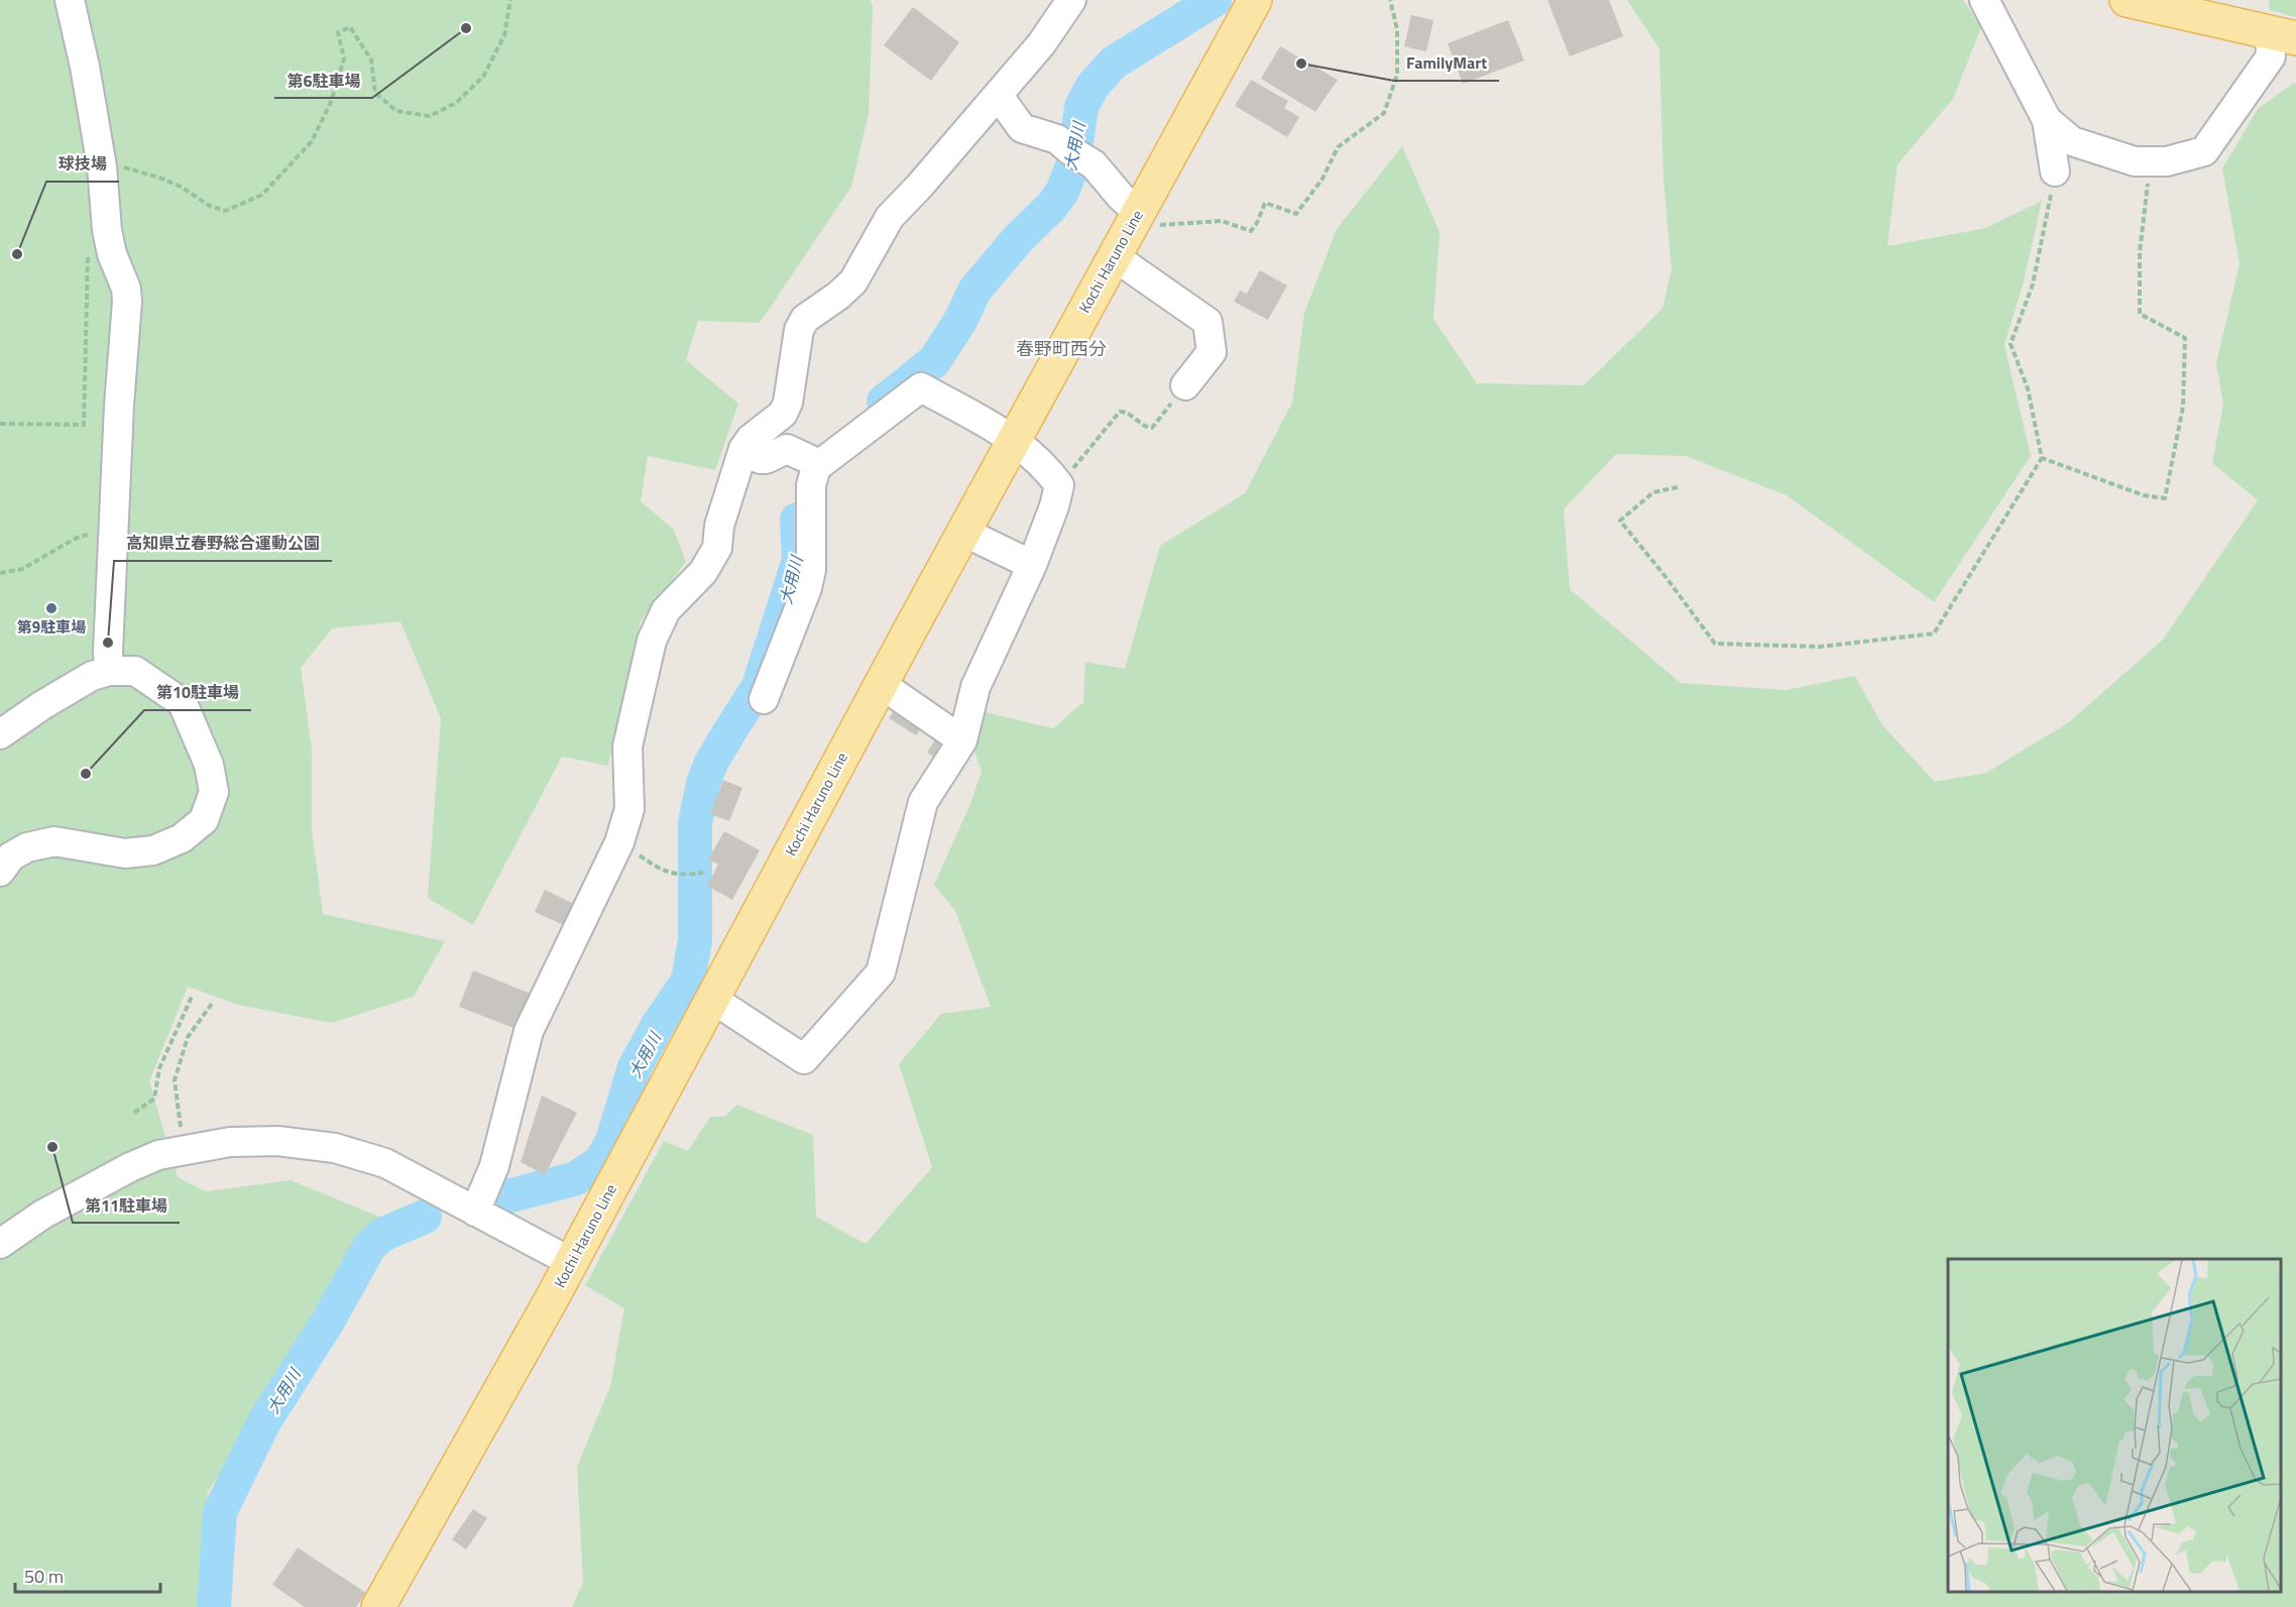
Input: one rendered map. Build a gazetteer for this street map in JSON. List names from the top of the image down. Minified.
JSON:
{"streets":{"main road":["Kochi Haruno Line"]},"districts":["春野町西分"],"water":["大用川"],"places":["第6駐車場","FamilyMart","球技場","第9駐車場","高知県立春野総合運動公園","第10駐車場","第11駐車場"],"scale_bar":"50 m"}
